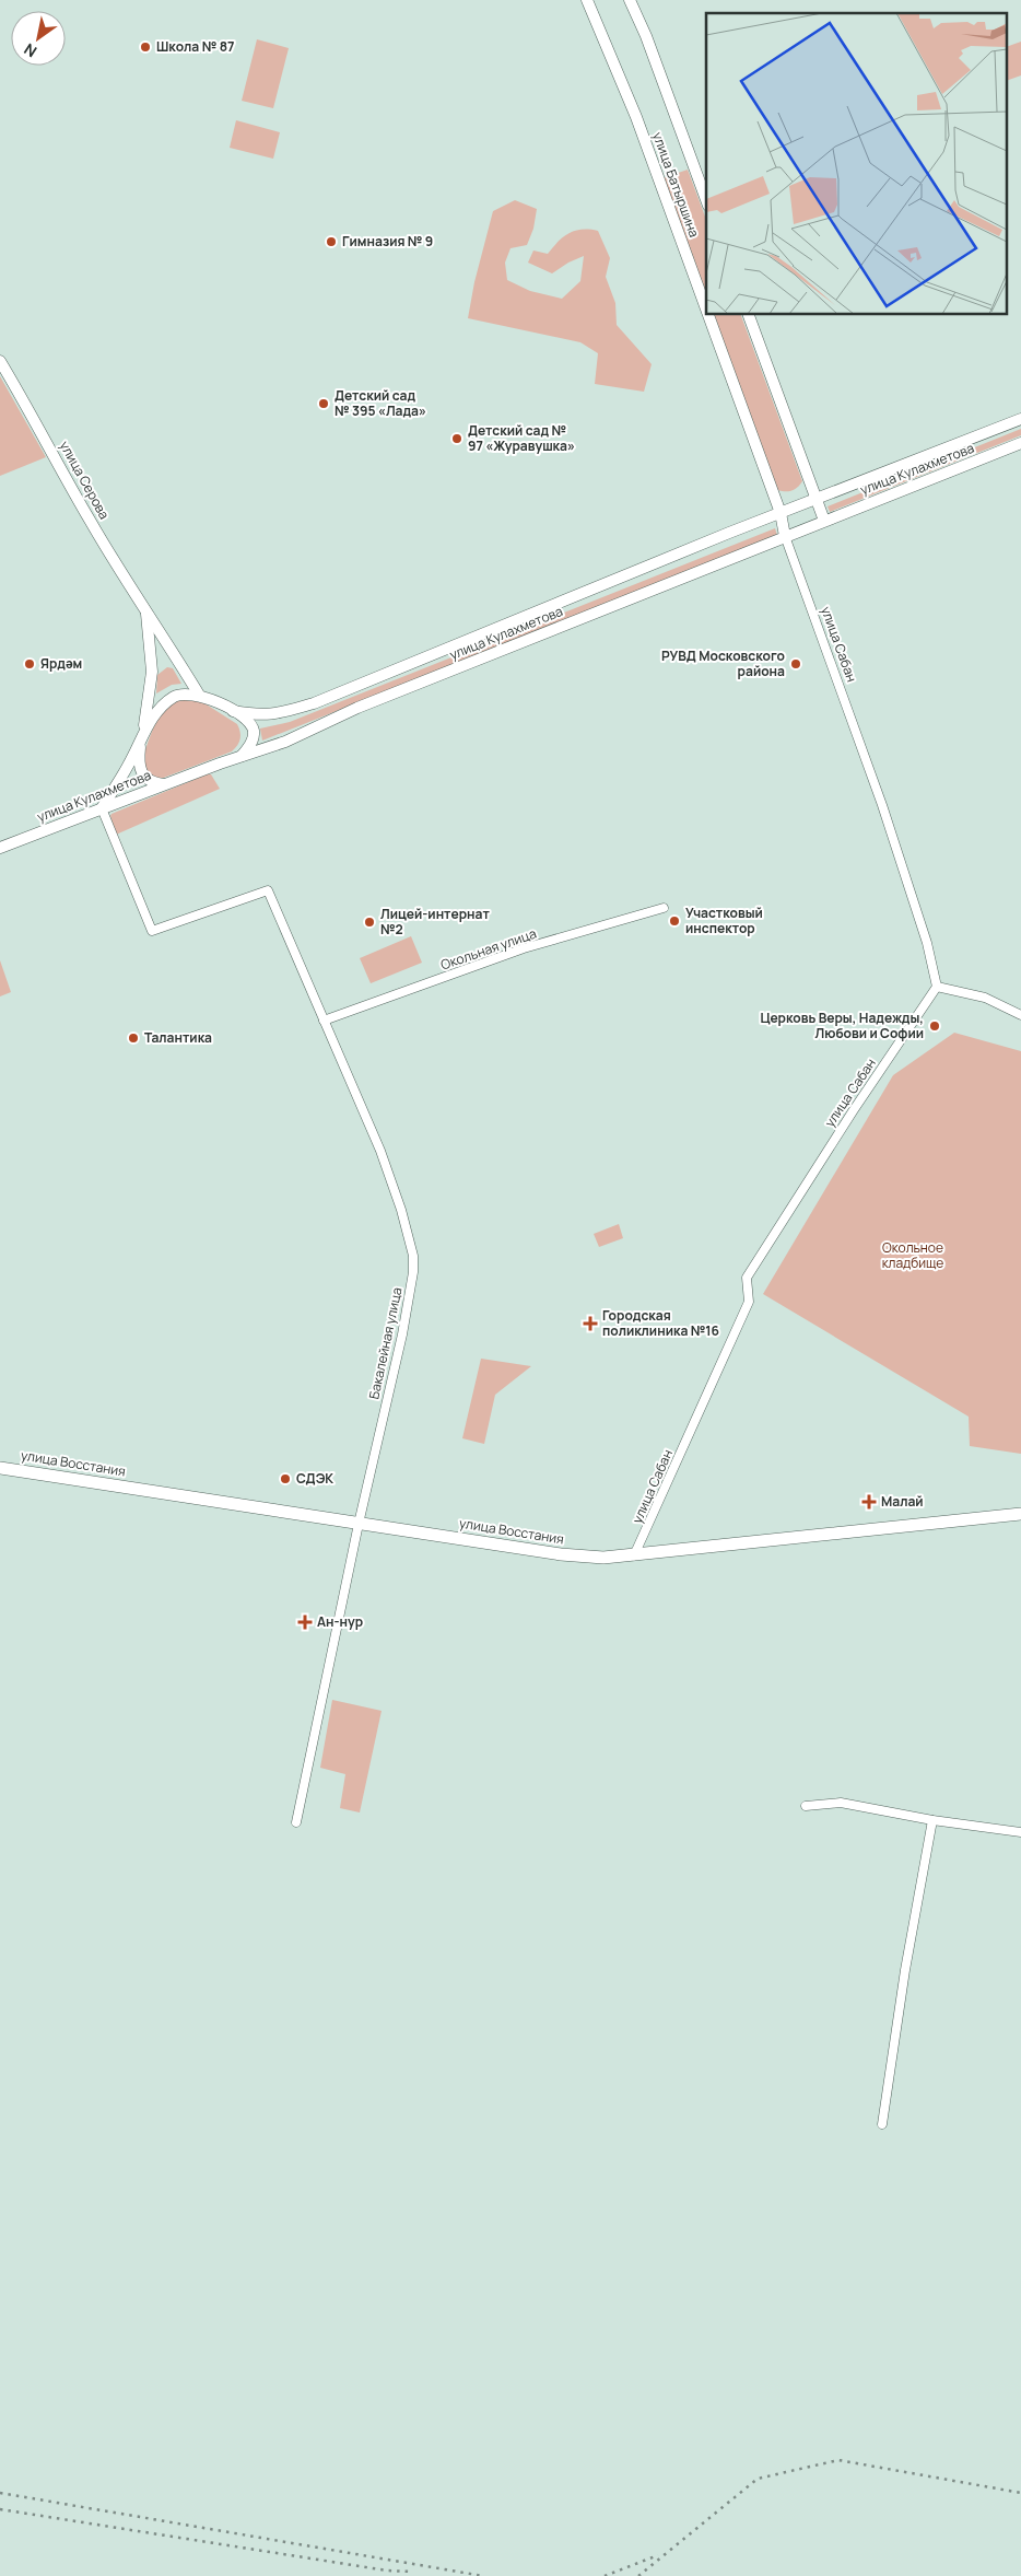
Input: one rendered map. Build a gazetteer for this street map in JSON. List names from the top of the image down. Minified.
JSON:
{"streets":{"main road":["улица Батыршина","улица Кулахметова","улица Серова","улица Восстания"],"street":["улица Сабан","Окольная улица","Бакалейная улица"]},"crossings":[["улица Батыршина","улица Кулахметова"],["улица Батыршина","улица Сабан"],["улица Кулахметова","улица Серова"],["улица Кулахметова","улица Сабан"],["улица Кулахметова","Бакалейная улица"],["улица Сабан","улица Восстания"],["Окольная улица","Бакалейная улица"],["Бакалейная улица","улица Восстания"]],"parks":["Окольное кладбище"],"places":{"other":["Школа № 87","Гимназия № 9","Детский сад № 395 «Лада»","Детский сад № 97 «Журавушка»","Ярдәм","РУВД Московского района","Участковый инспектор","Лицей-интернат №2","Церковь Веры, Надежды, Любови и Софии","Талантика","СДЭК"],"health":["Городская поликлиника №16","Малай","Ан-нур"]},"north":"bottom left"}
